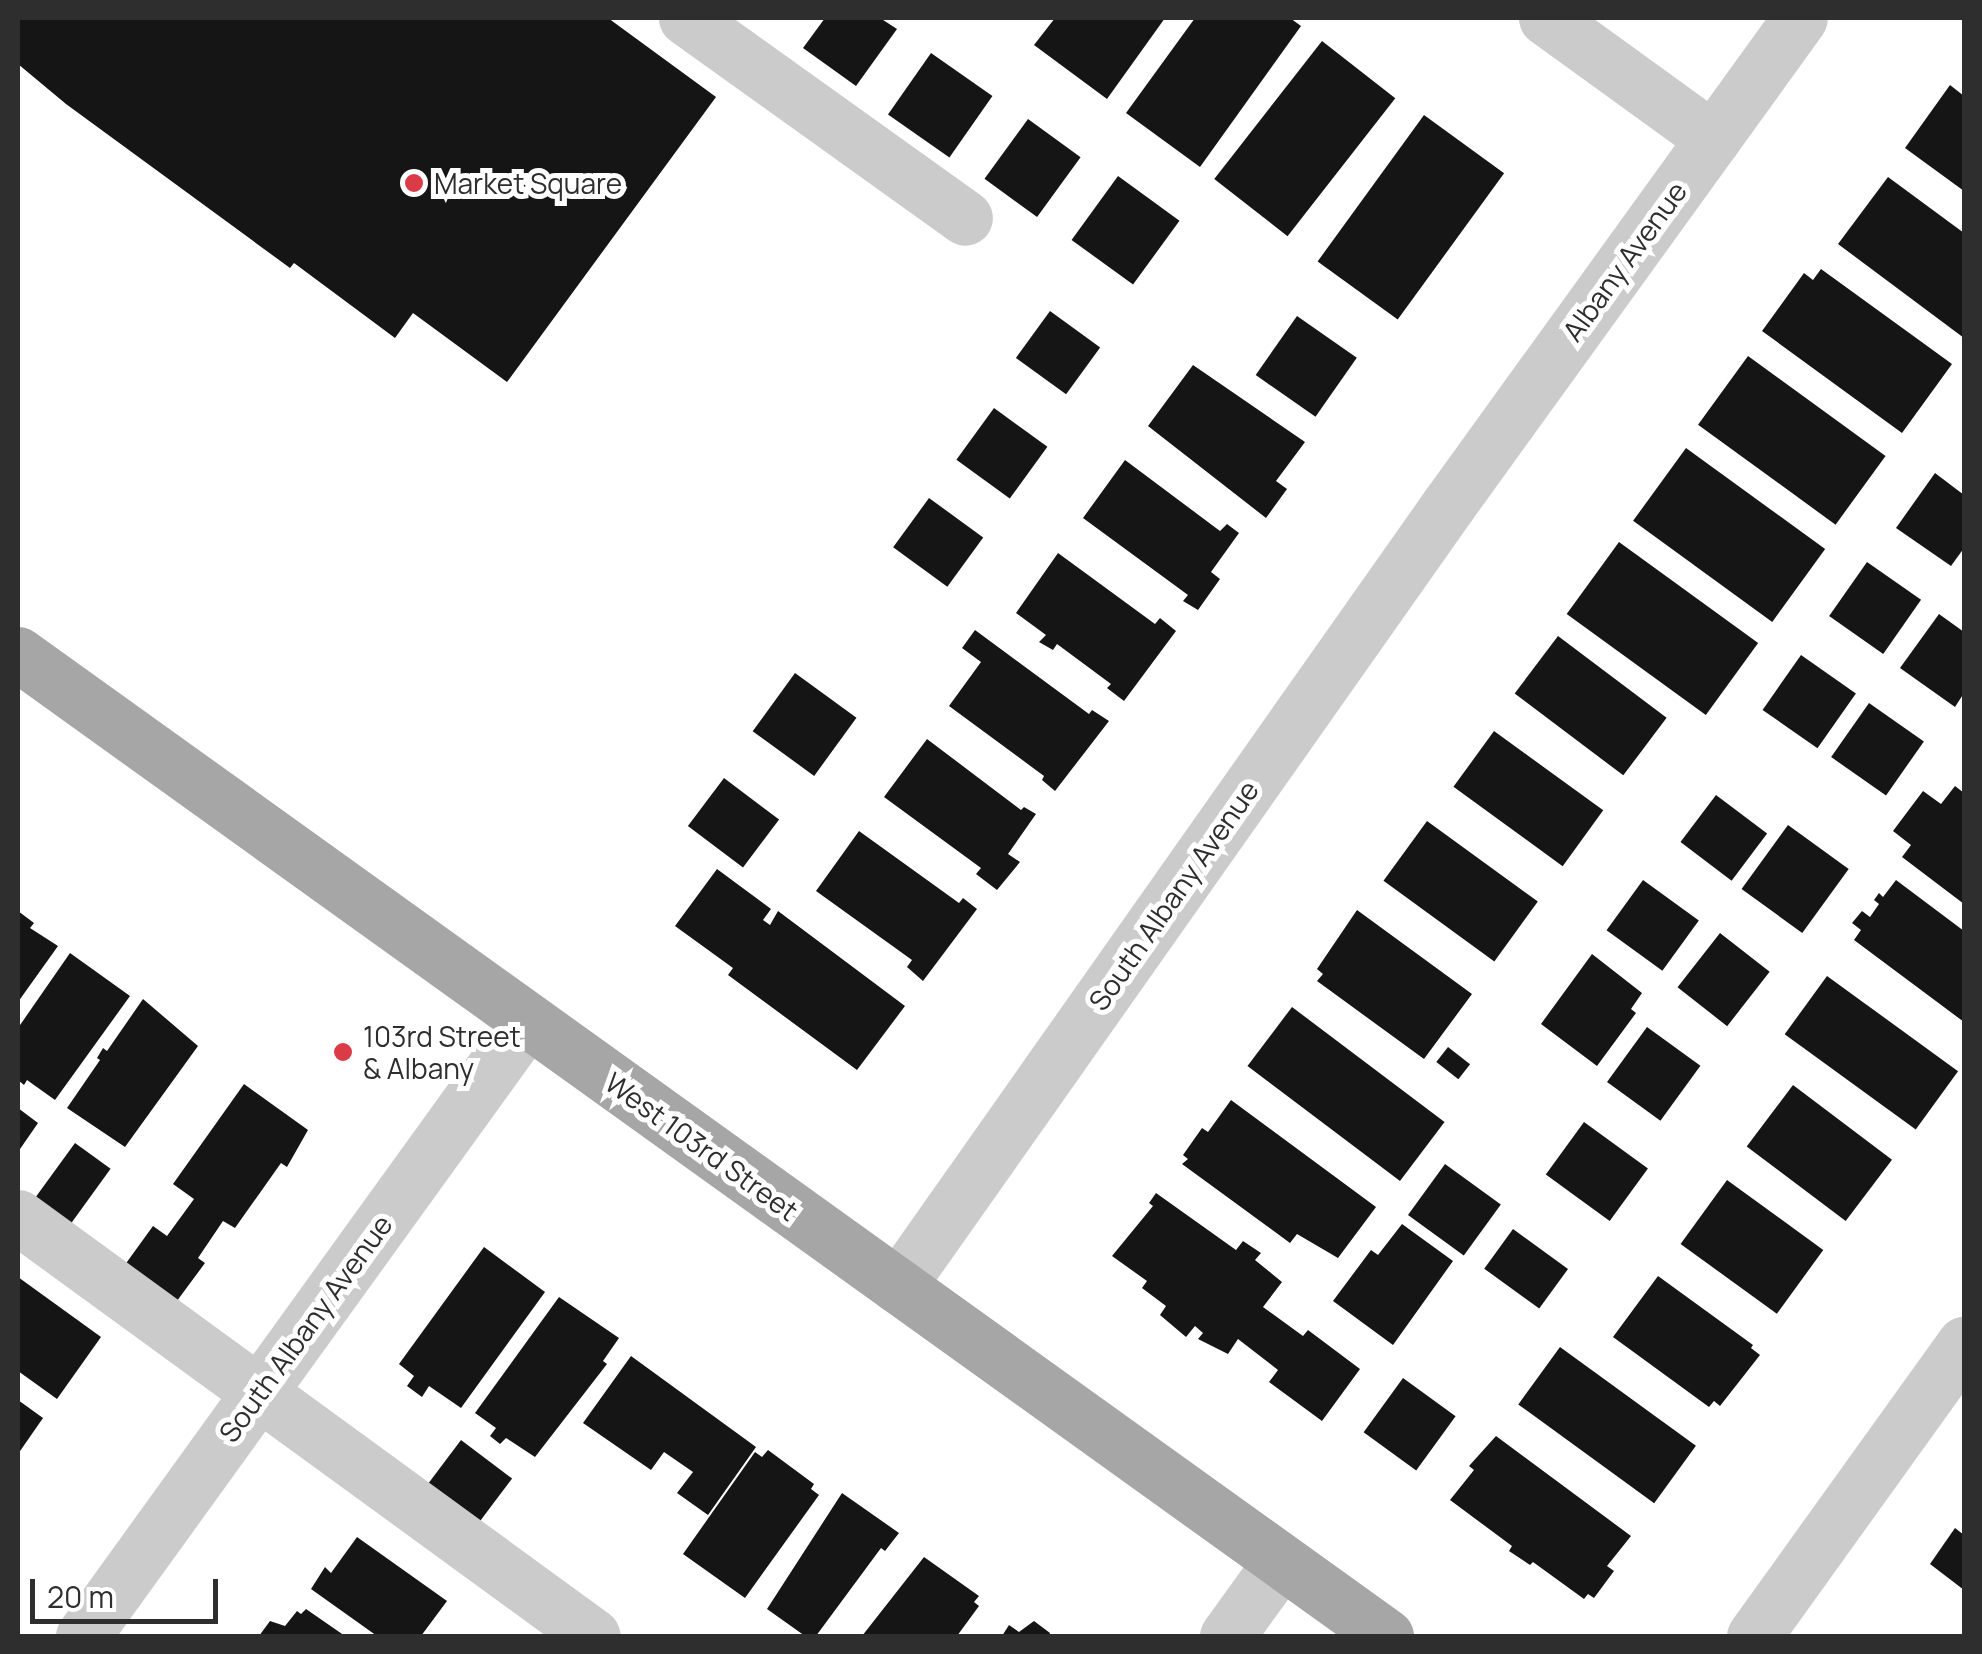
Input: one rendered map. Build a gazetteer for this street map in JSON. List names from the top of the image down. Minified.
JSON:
{"streets":{"main road":["West 103rd Street"],"street":["Albany Avenue","South Albany Avenue"]},"crossings":[["Albany Avenue","South Albany Avenue"],["South Albany Avenue","West 103rd Street"]],"places":["Market Square","103rd Street & Albany"],"scale_bar":"20 m"}
